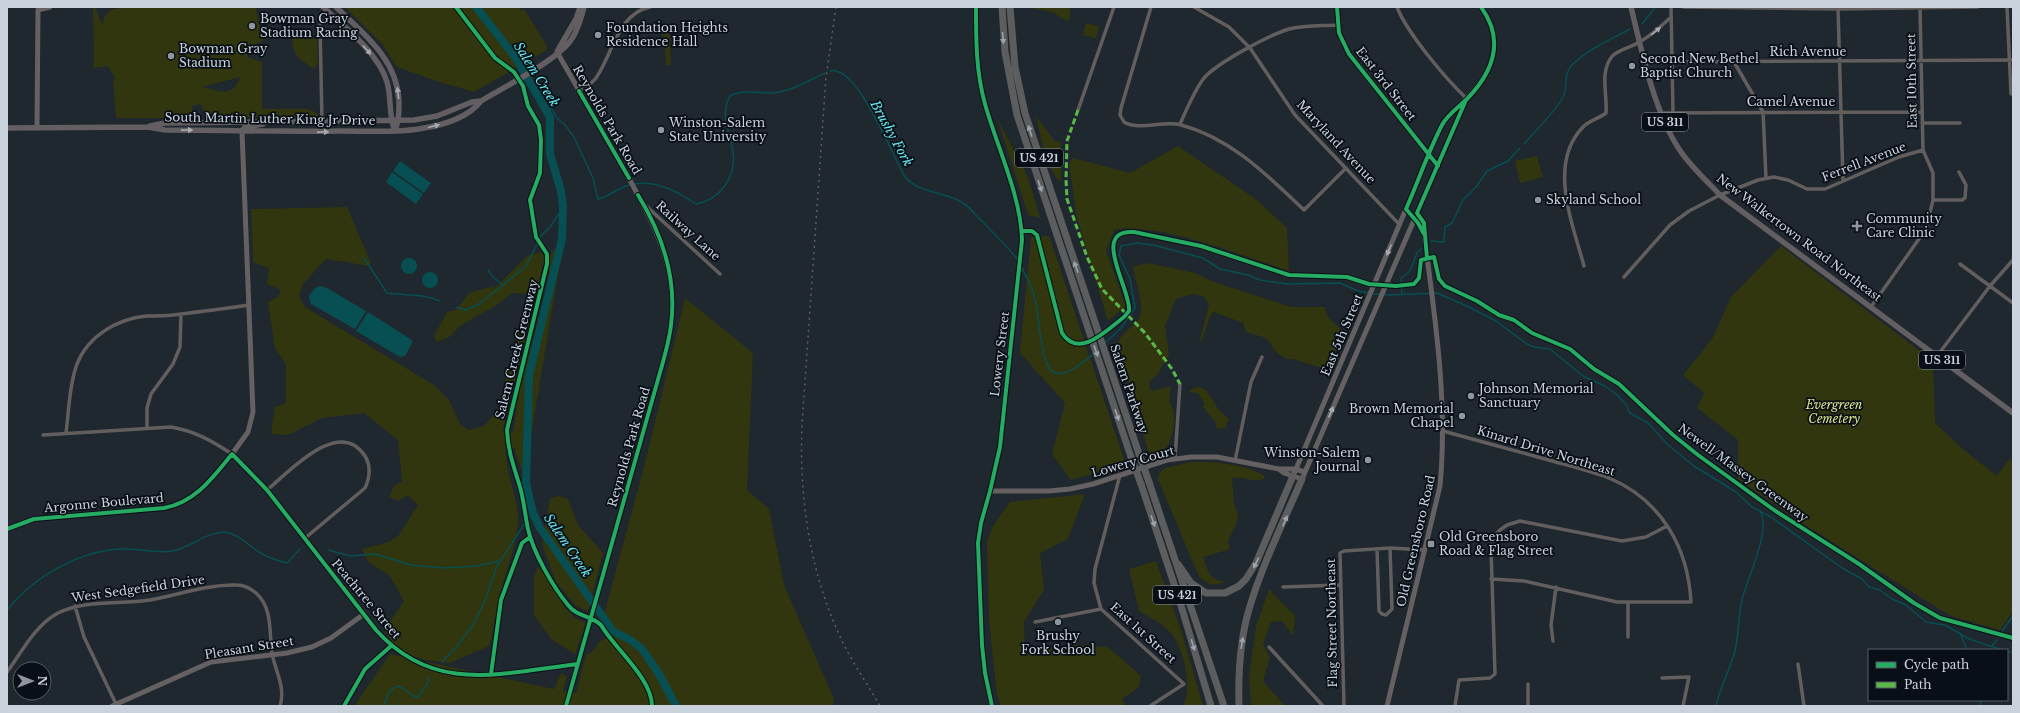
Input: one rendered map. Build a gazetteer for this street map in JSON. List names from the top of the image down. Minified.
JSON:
{"streets":{"highway":["US 421","Salem Parkway"],"main road":["South Martin Luther King Jr Drive","US 311","New Walkertown Road Northeast"],"street":["Rich Avenue","East 10th Street","East 3rd Street","Camel Avenue","Reynolds Park Road","Maryland Avenue","Ferrell Avenue","Railway Lane","East 5th Street","Lowery Street","Kinard Drive Northeast","Lowery Court","Argonne Boulevard","Old Greensboro Road","West Sedgefield Drive","Peachtree Street","Flag Street Northeast","East 1st Street","Pleasant Street"],"cycle path":["Salem Creek Greenway","Newell/Massey Greenway"]},"crossings":[["Rich Avenue","East 10th Street"],["East 10th Street","Camel Avenue"],["East 10th Street","Ferrell Avenue"],["East 10th Street","New Walkertown Road Northeast"],["East 3rd Street","East 5th Street"],["Camel Avenue","New Walkertown Road Northeast"],["South Martin Luther King Jr Drive","Reynolds Park Road"],["South Martin Luther King Jr Drive","Argonne Boulevard"],["Reynolds Park Road","Railway Lane"],["Reynolds Park Road","Peachtree Street"],["Maryland Avenue","East 5th Street"],["Ferrell Avenue","New Walkertown Road Northeast"],["East 5th Street","Lowery Court"],["East 5th Street","Old Greensboro Road"],["Lowery Street","Lowery Court"],["Kinard Drive Northeast","Old Greensboro Road"],["Lowery Court","East 1st Street"],["Argonne Boulevard","Peachtree Street"],["Old Greensboro Road","Flag Street Northeast"],["West Sedgefield Drive","Pleasant Street"],["Peachtree Street","Pleasant Street"]],"water":["Salem Creek","Brushy Fork"],"parks":["Evergreen Cemetery"],"places":{"other":["Bowman Gray Stadium Racing","Foundation Heights Residence Hall","Bowman Gray Stadium","Second New Bethel Baptist Church","Winston-Salem State University","Skyland School","Johnson Memorial Sanctuary","Brown Memorial Chapel","Winston-Salem Journal","Brushy Fork School"],"health":["Community Care Clinic"],"transit":["Old Greensboro Road & Flag Street"]},"legend":["Cycle path","Path"],"north":"right"}
